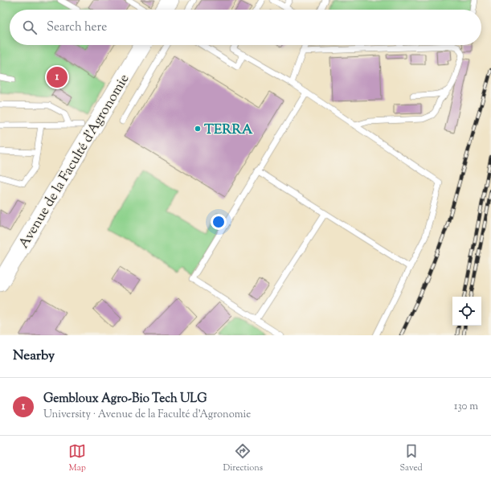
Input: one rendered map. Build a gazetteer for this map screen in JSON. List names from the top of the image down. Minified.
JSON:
{"streets":{"street":["Avenue de la Faculté d'Agronomie"]},"places":["TERRA"],"page":{"search":"Search here","pins":"1","heading":"Nearby","list":[{"mark":"1","name":"Gembloux Agro-Bio Tech ULG","note":"University · Avenue de la Faculté d'Agronomie","value":"130 m"}],"nav":["Map","Directions","Saved"]}}
